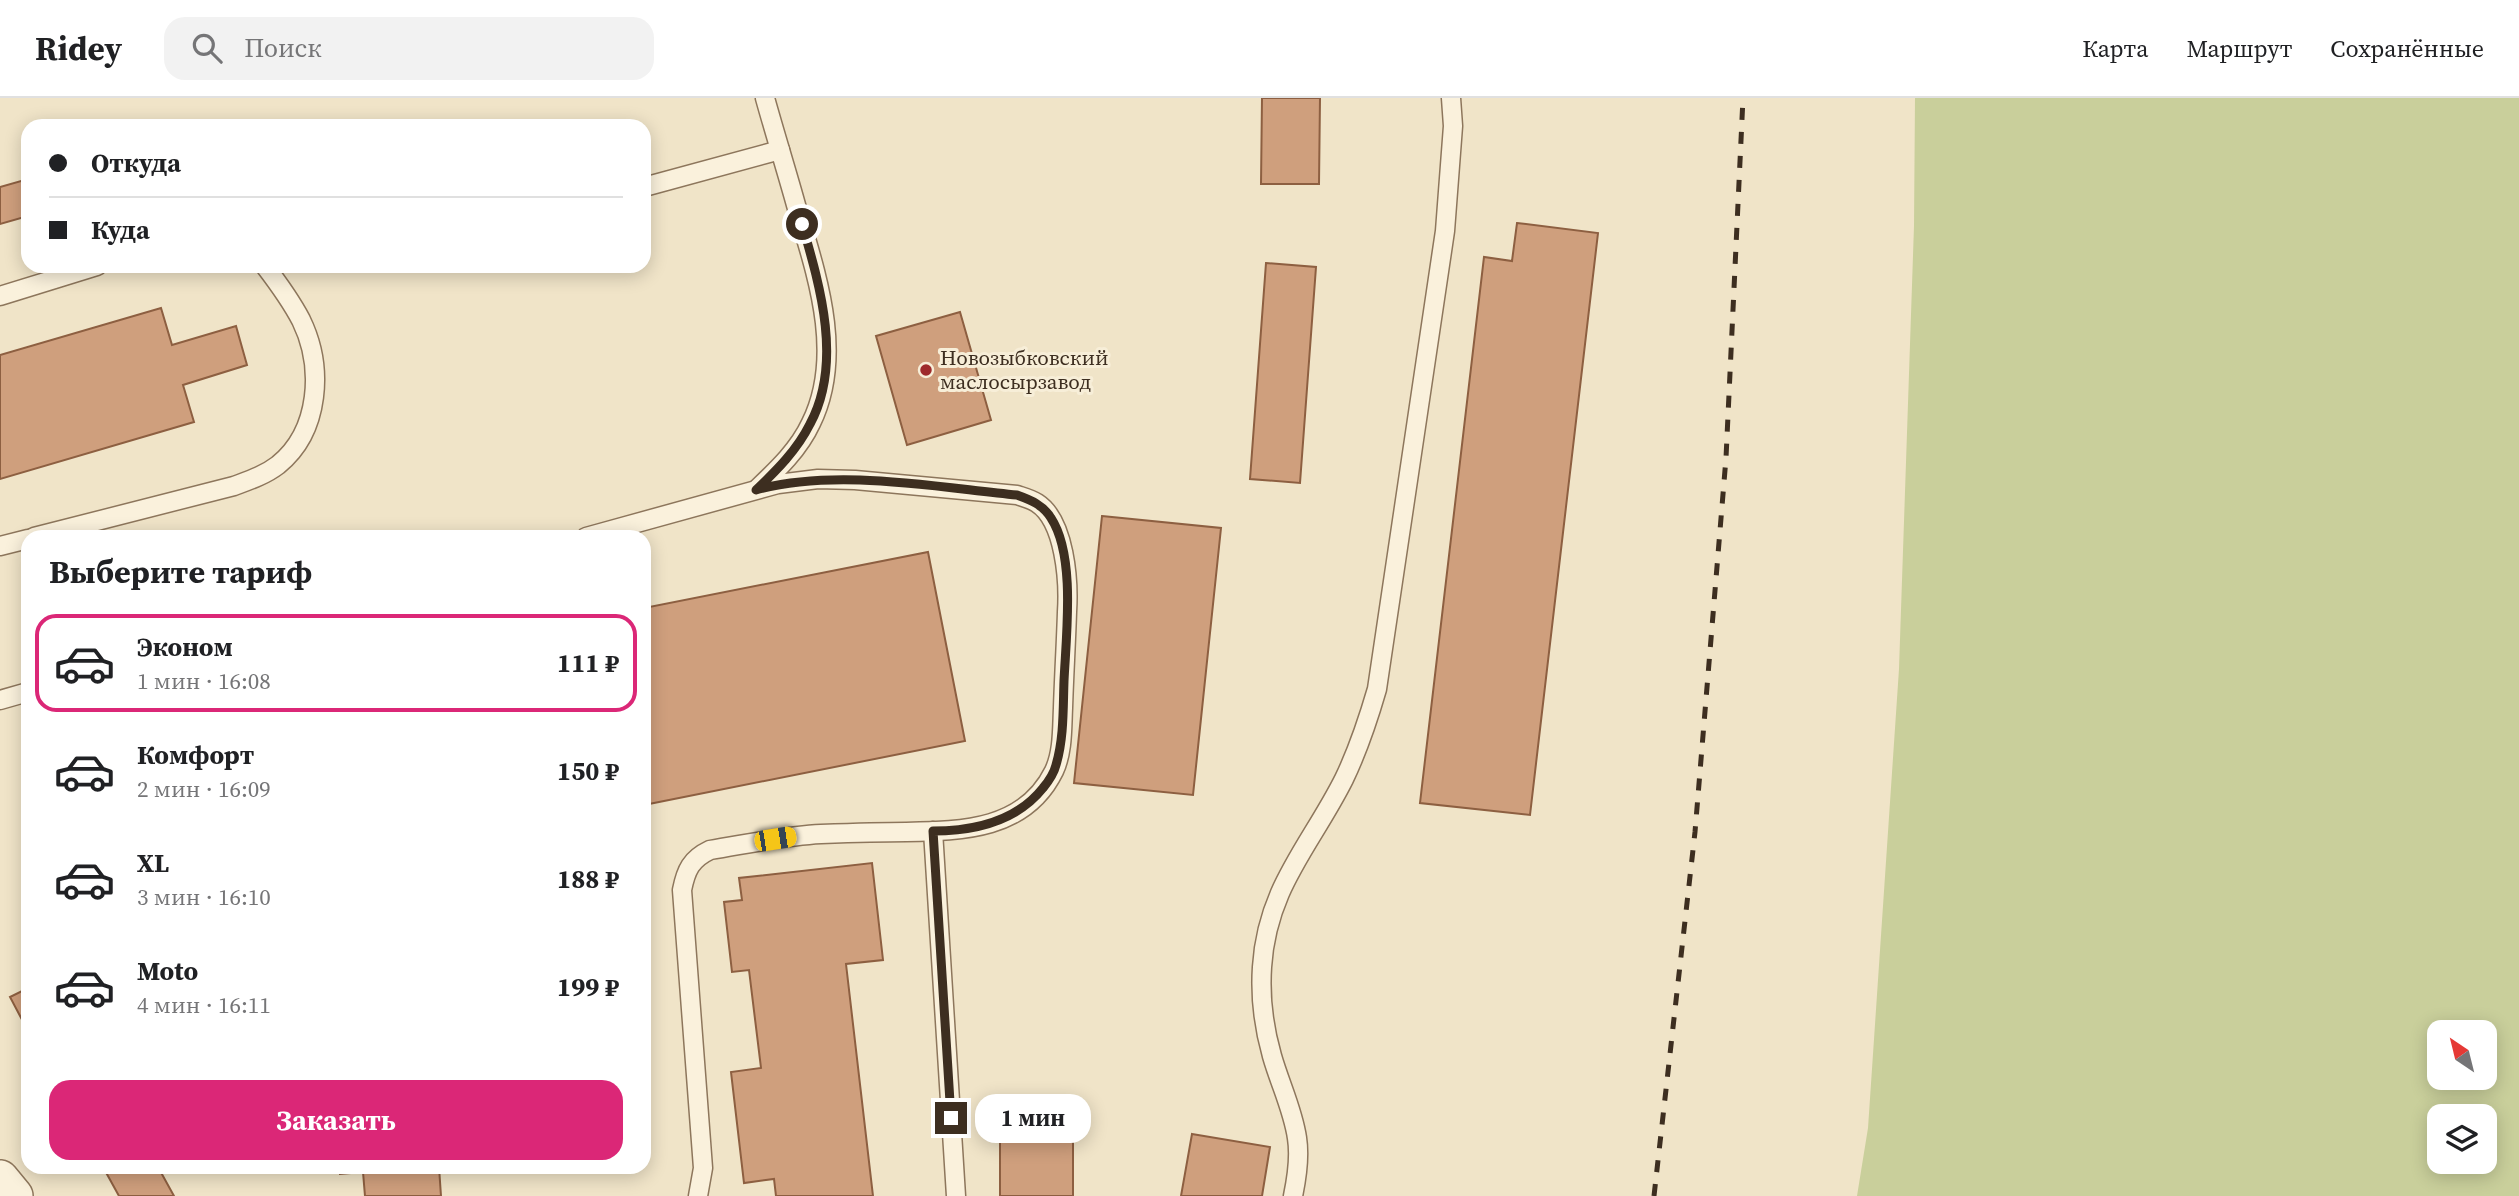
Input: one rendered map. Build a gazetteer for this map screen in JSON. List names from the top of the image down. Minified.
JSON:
{"places":["Новозыбковский маслосырзавод"],"north":"top left","page":{"header":"Ridey","search":"Поиск","nav":["Карта","Маршрут","Сохранённые"],"banner":["Откуда","Куда"],"heading":"Выберите тариф","list":[{"name":"Эконом","note":"1 мин · 16:08","value":"111 ₽"},{"name":"Комфорт","note":"2 мин · 16:09","value":"150 ₽"},{"name":"XL","note":"3 мин · 16:10","value":"188 ₽"},{"name":"Moto","note":"4 мин · 16:11","value":"199 ₽"}],"buttons":"Заказать","bubble":"1 мин"}}
